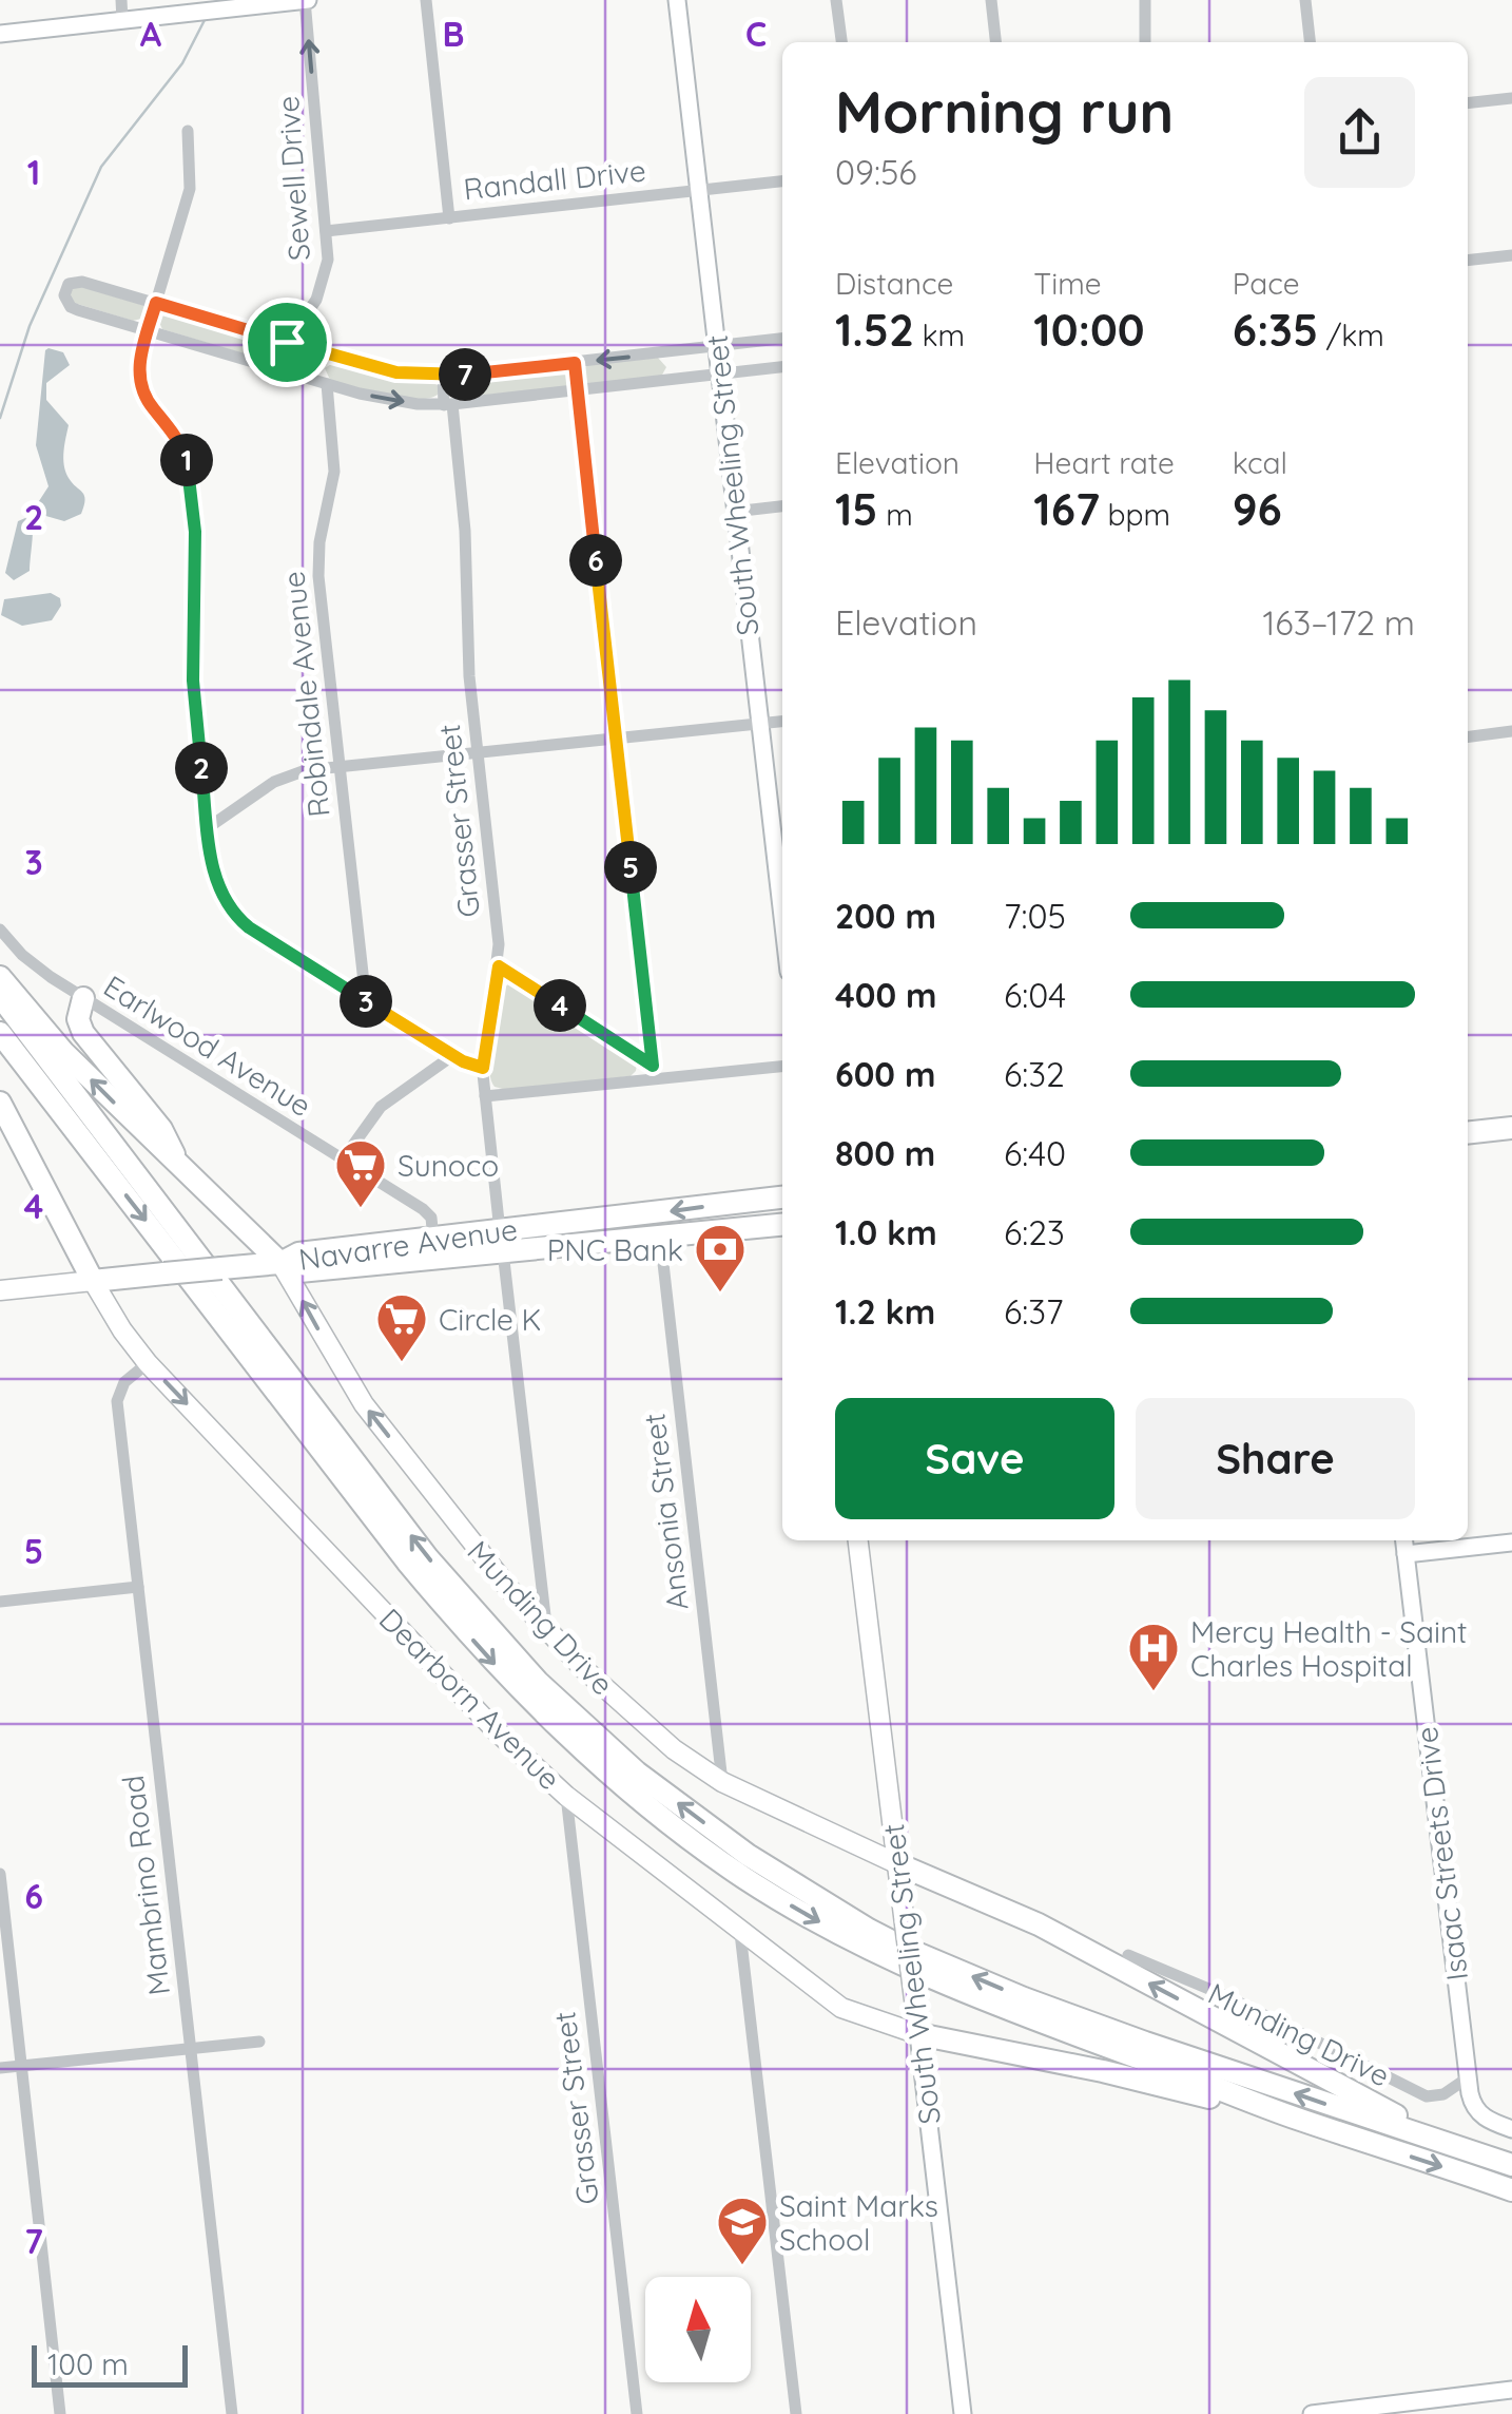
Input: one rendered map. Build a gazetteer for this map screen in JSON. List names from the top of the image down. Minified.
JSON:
{"streets":{"highway":["Navarre Avenue"],"main road":["South Wheeling Street","Munding Drive","Dearborn Avenue"],"street":["Sewell Drive","Randall Drive","Robindale Avenue","Grasser Street","Earlwood Avenue","Ansonia Street","Isaac Streets Drive","Mambrino Road"]},"crossings":[["Sewell Drive","Randall Drive"],["Randall Drive","South Wheeling Street"],["South Wheeling Street","Munding Drive"],["South Wheeling Street","Dearborn Avenue"],["Grasser Street","Navarre Avenue"],["Grasser Street","Munding Drive"],["Grasser Street","Dearborn Avenue"],["Earlwood Avenue","Navarre Avenue"],["Navarre Avenue","Ansonia Street"],["Navarre Avenue","Munding Drive"],["Navarre Avenue","Dearborn Avenue"],["Ansonia Street","Munding Drive"],["Munding Drive","Isaac Streets Drive"],["Dearborn Avenue","Mambrino Road"]],"one_way":["Sewell Drive","Munding Drive","Dearborn Avenue"],"places":{"supermarket":["Sunoco","Circle K"],"bank":["PNC Bank"],"hospital":["Mercy Health - Saint Charles Hospital"],"school or university":["Saint Marks School"]},"scale_bar":"100 m","north":"top","page":{"heading":["Morning run","09:56"],"stats":[["Distance","1.52 km"],["Time","10:00"],["Pace","6:35 /km"],["Elevation","15 m"],["Heart rate","167 bpm"],["kcal","96"]],"pins":["7","1","6","2","5","3","4"],"chart":["Elevation","163–172 m"],"list":[{"name":"200 m","note":"7:05"},{"name":"400 m","note":"6:04"},{"name":"600 m","note":"6:32"},{"name":"800 m","note":"6:40"},{"name":"1.0 km","note":"6:23"},{"name":"1.2 km","note":"6:37"}],"buttons":["Save","Share"],"scale":"100 m"},"grid":{"columns":["A","B","C"],"rows":["1","2","3","4","5","6","7"]}}
